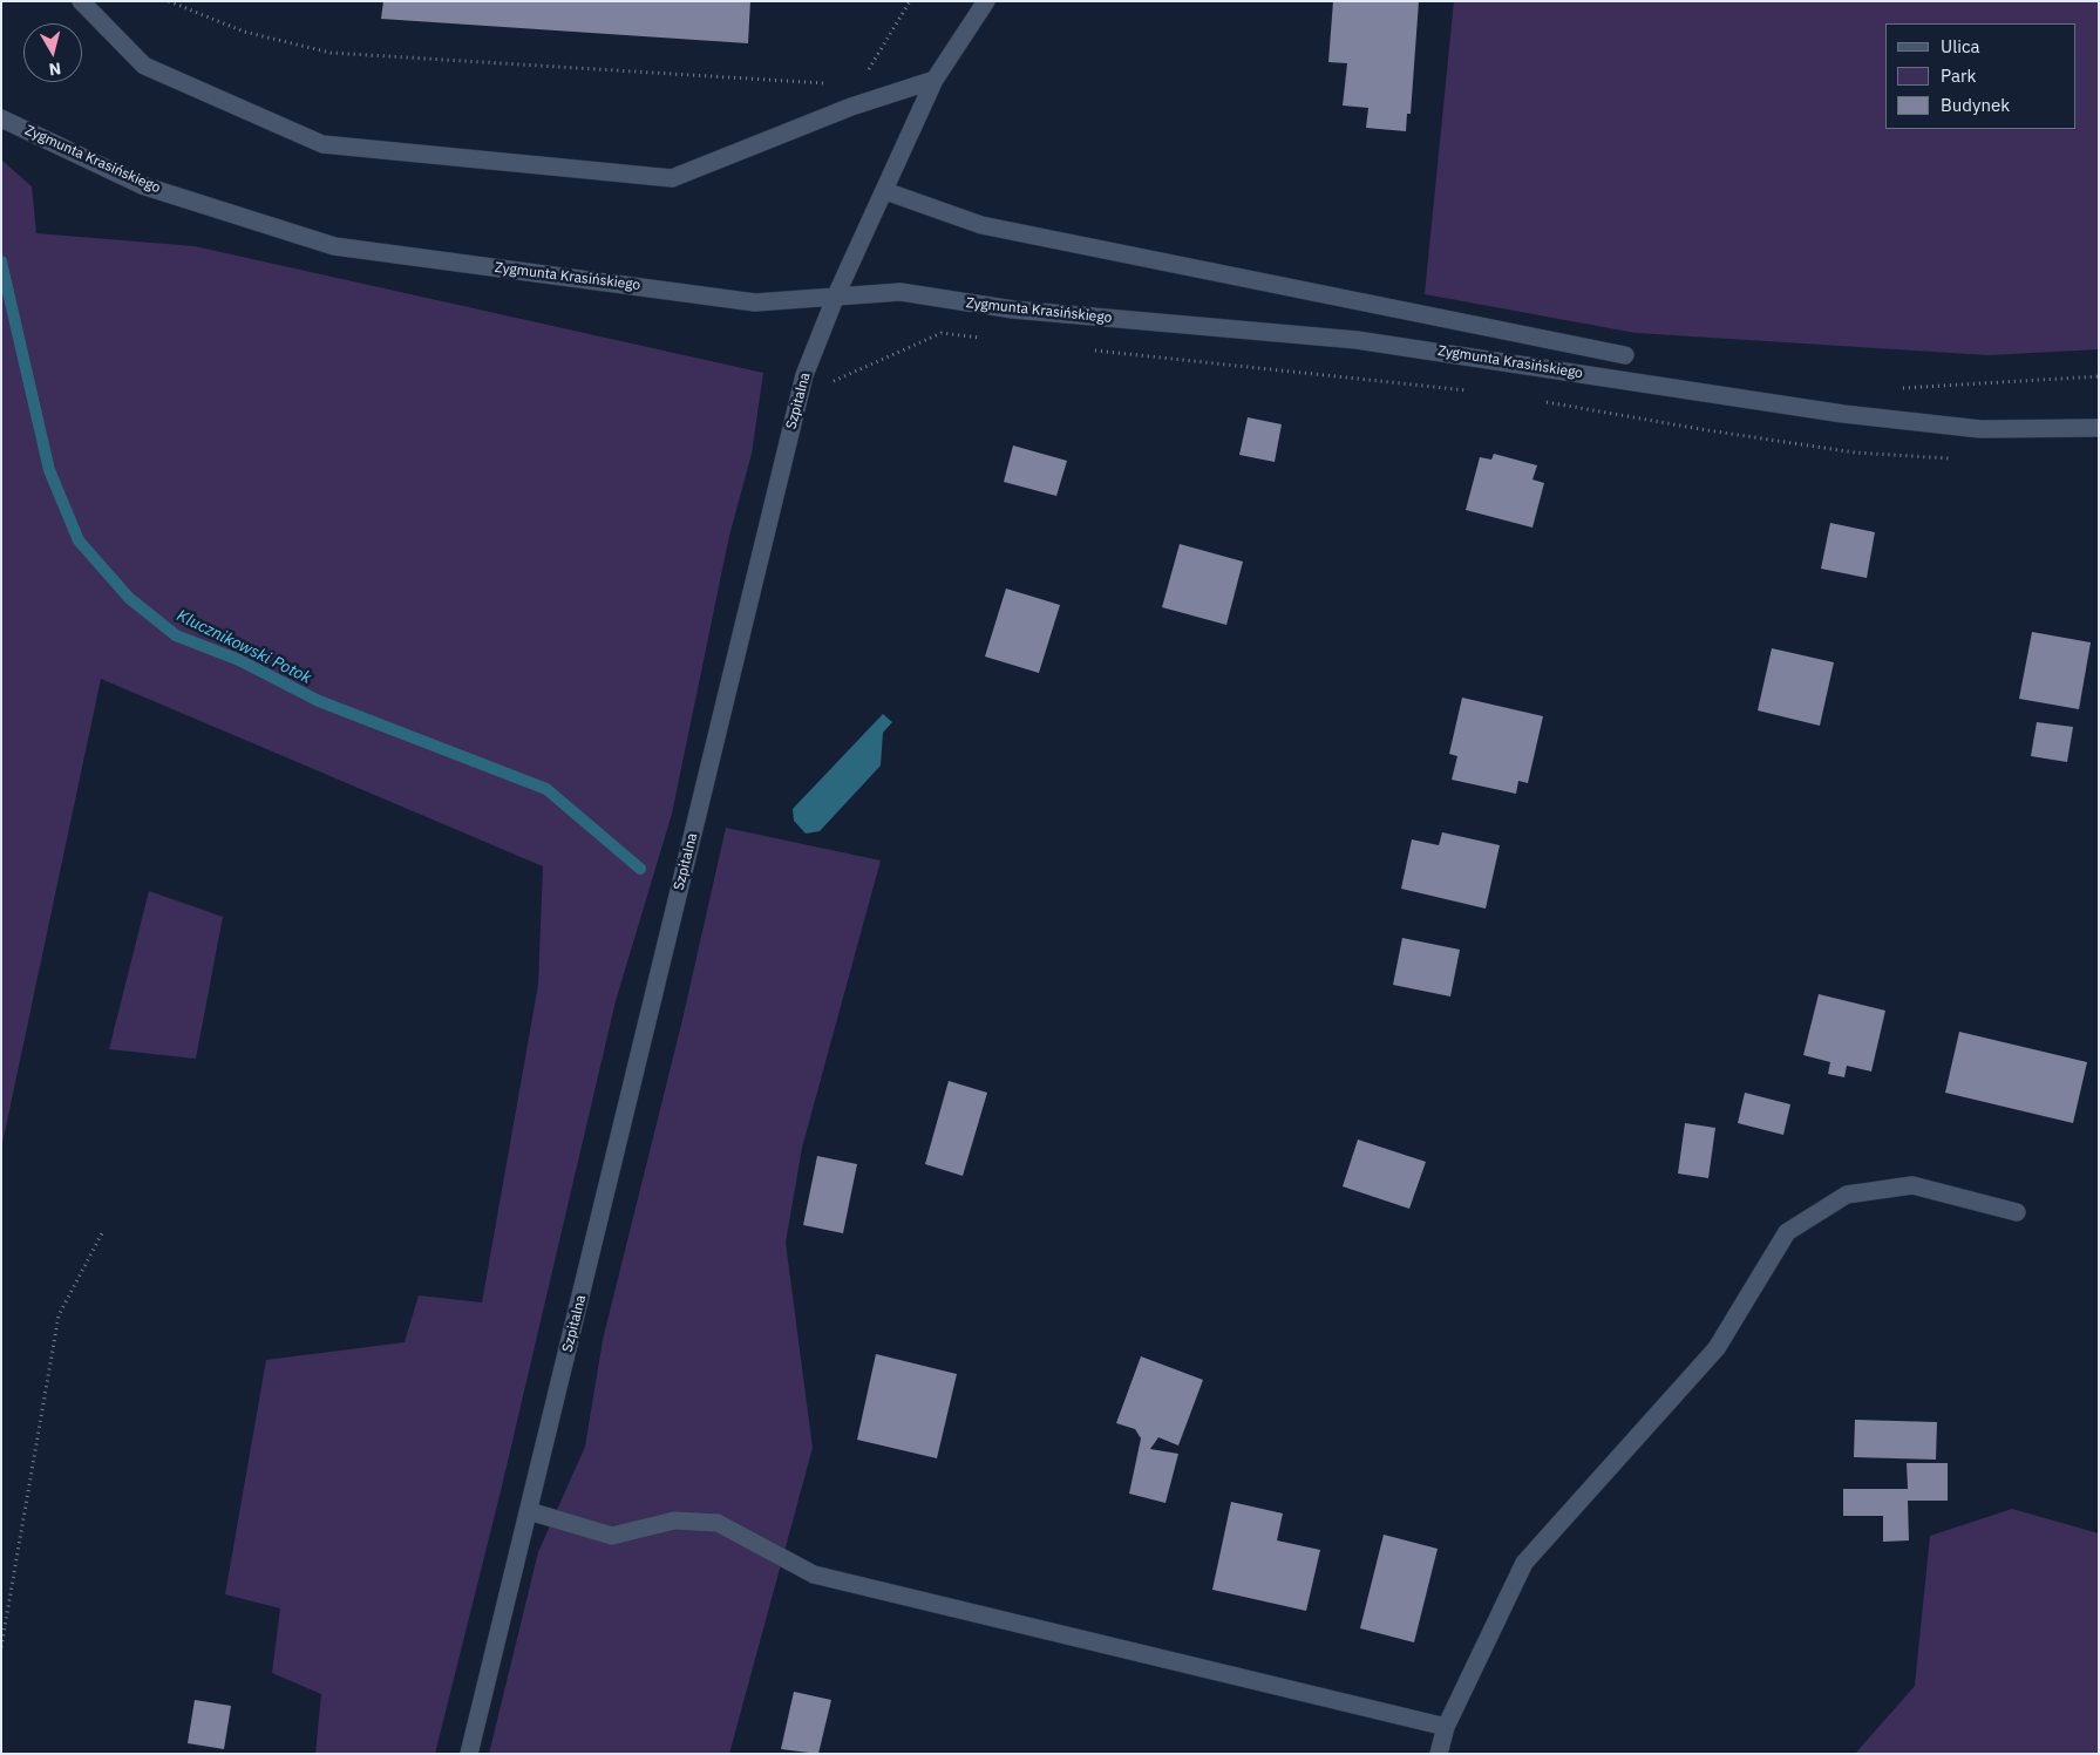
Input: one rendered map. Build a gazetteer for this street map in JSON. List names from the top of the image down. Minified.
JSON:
{"streets":{"street":["Zygmunta Krasińskiego","Szpitalna"]},"crossings":[["Zygmunta Krasińskiego","Szpitalna"]],"water":["Klucznikowski Potok"],"legend":["Ulica","Park","Budynek"],"north":"bottom"}
